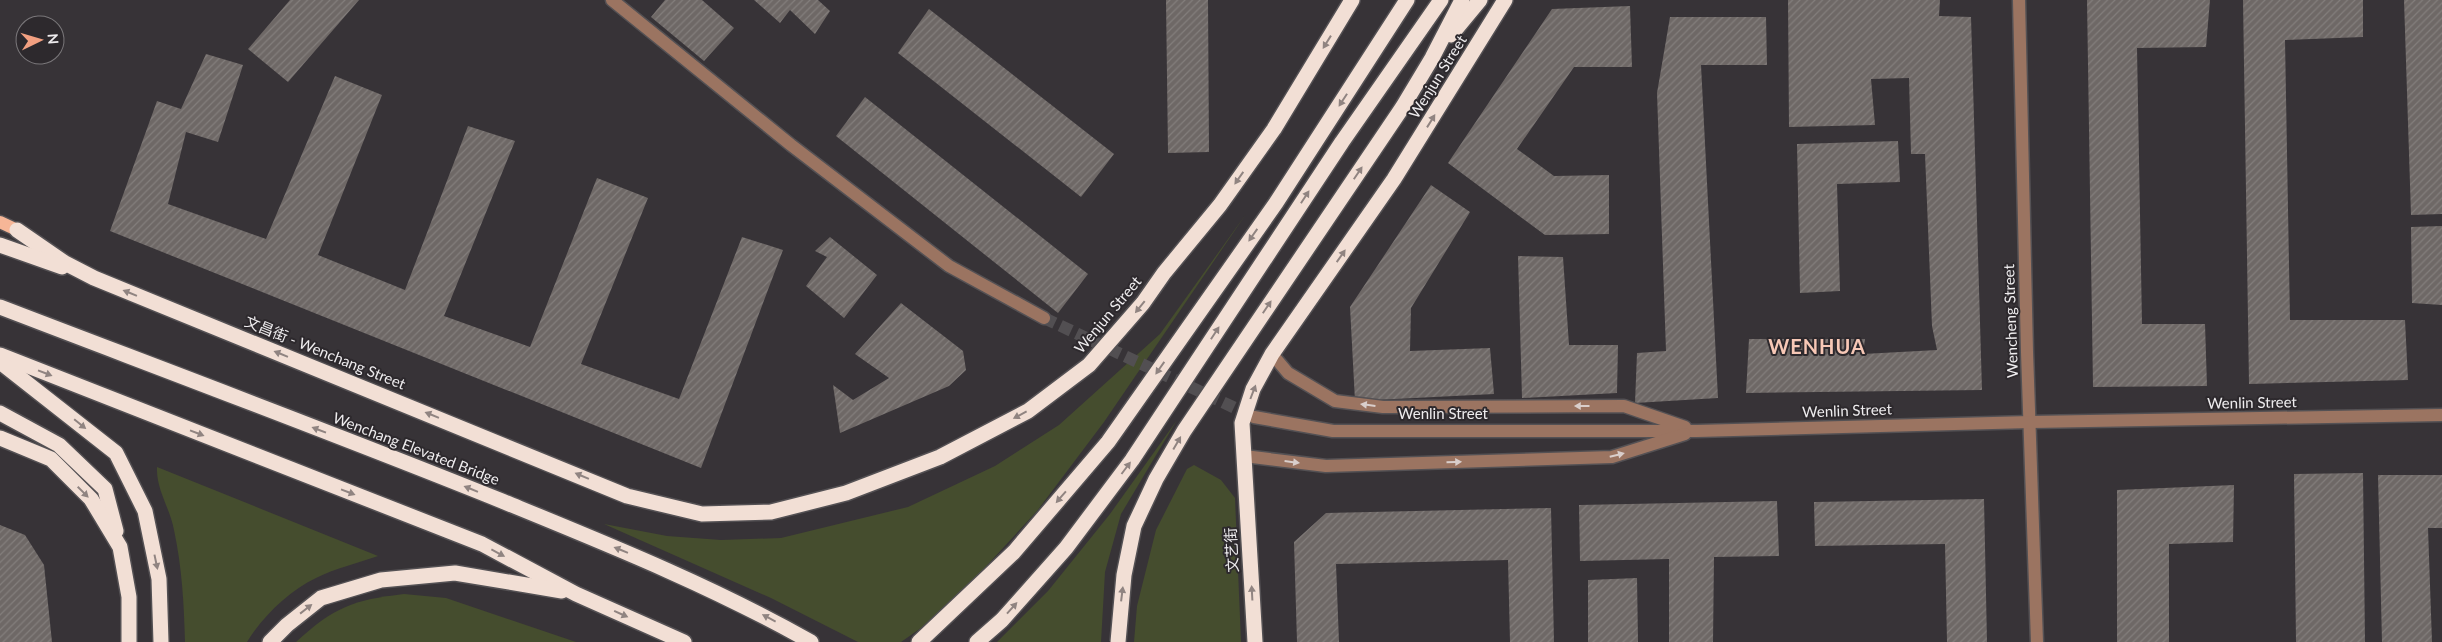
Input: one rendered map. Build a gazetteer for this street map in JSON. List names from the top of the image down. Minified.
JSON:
{"streets":{"highway":["Wenjun Street","文昌街 - Wenchang Street","Wenchang Elevated Bridge","文艺街"],"street":["Wencheng Street","Wenlin Street"]},"crossings":[["Wenjun Street","文昌街 - Wenchang Street"],["Wenjun Street","文艺街"],["Wencheng Street","Wenlin Street"]],"one_way":["文艺街"],"districts":["WENHUA"],"north":"right"}
